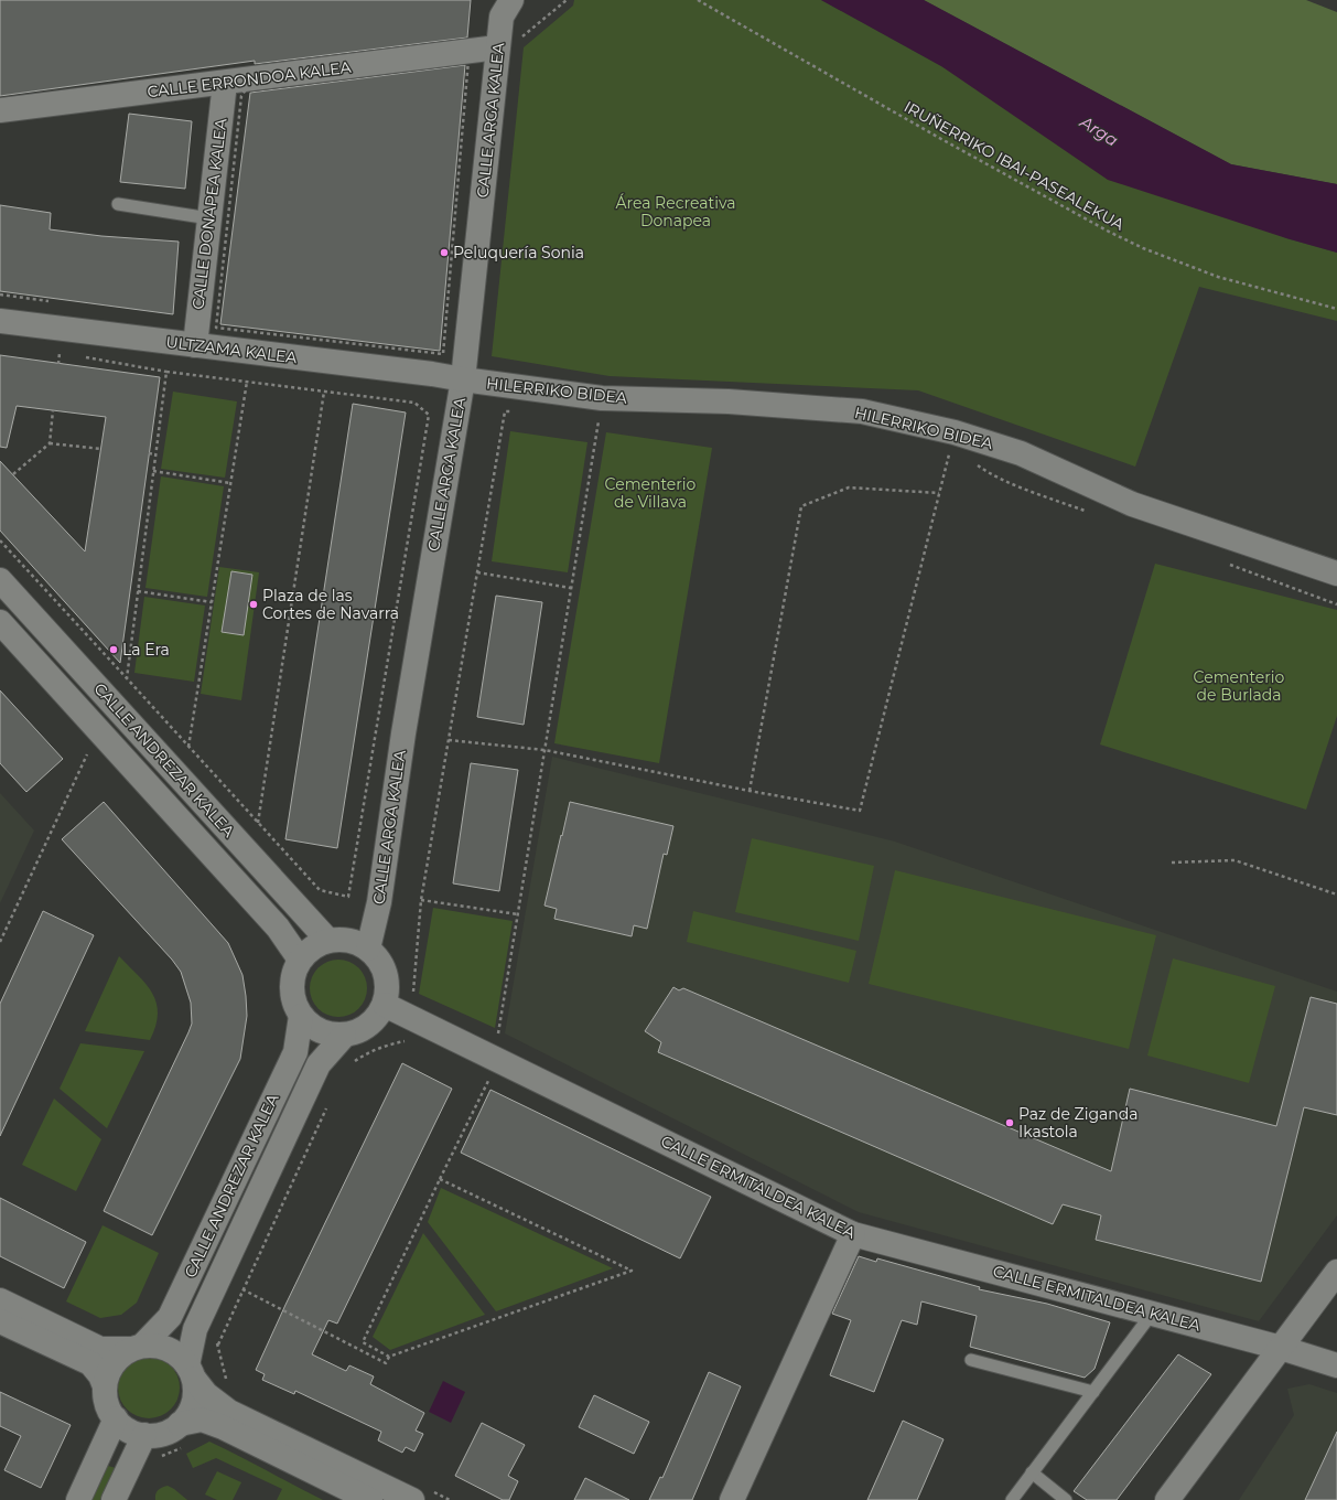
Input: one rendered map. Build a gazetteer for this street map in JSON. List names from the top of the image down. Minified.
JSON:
{"streets":{"street":["CALLE ERRONDOA KALEA","CALLE ARGA KALEA","CALLE DONAPEA KALEA","ULTZAMA KALEA","HILERRIKO BIDEA","CALLE ANDREZAR KALEA","CALLE ERMITALDEA KALEA"],"path":["IRUÑERRIKO IBAI-PASEALEKUA"]},"crossings":[["CALLE ERRONDOA KALEA","CALLE ARGA KALEA"],["CALLE ERRONDOA KALEA","CALLE DONAPEA KALEA"],["CALLE ARGA KALEA","ULTZAMA KALEA"],["CALLE ARGA KALEA","HILERRIKO BIDEA"],["CALLE ARGA KALEA","CALLE ANDREZAR KALEA"],["CALLE ARGA KALEA","CALLE ERMITALDEA KALEA"],["CALLE DONAPEA KALEA","ULTZAMA KALEA"],["ULTZAMA KALEA","HILERRIKO BIDEA"],["CALLE ANDREZAR KALEA","CALLE ERMITALDEA KALEA"]],"water":["Arga"],"parks":["Área Recreativa Donapea","Cementerio de Villava","Cementerio de Burlada"],"places":["Peluquería Sonia","Plaza de las Cortes de Navarra","La Era","Paz de Ziganda Ikastola"]}
